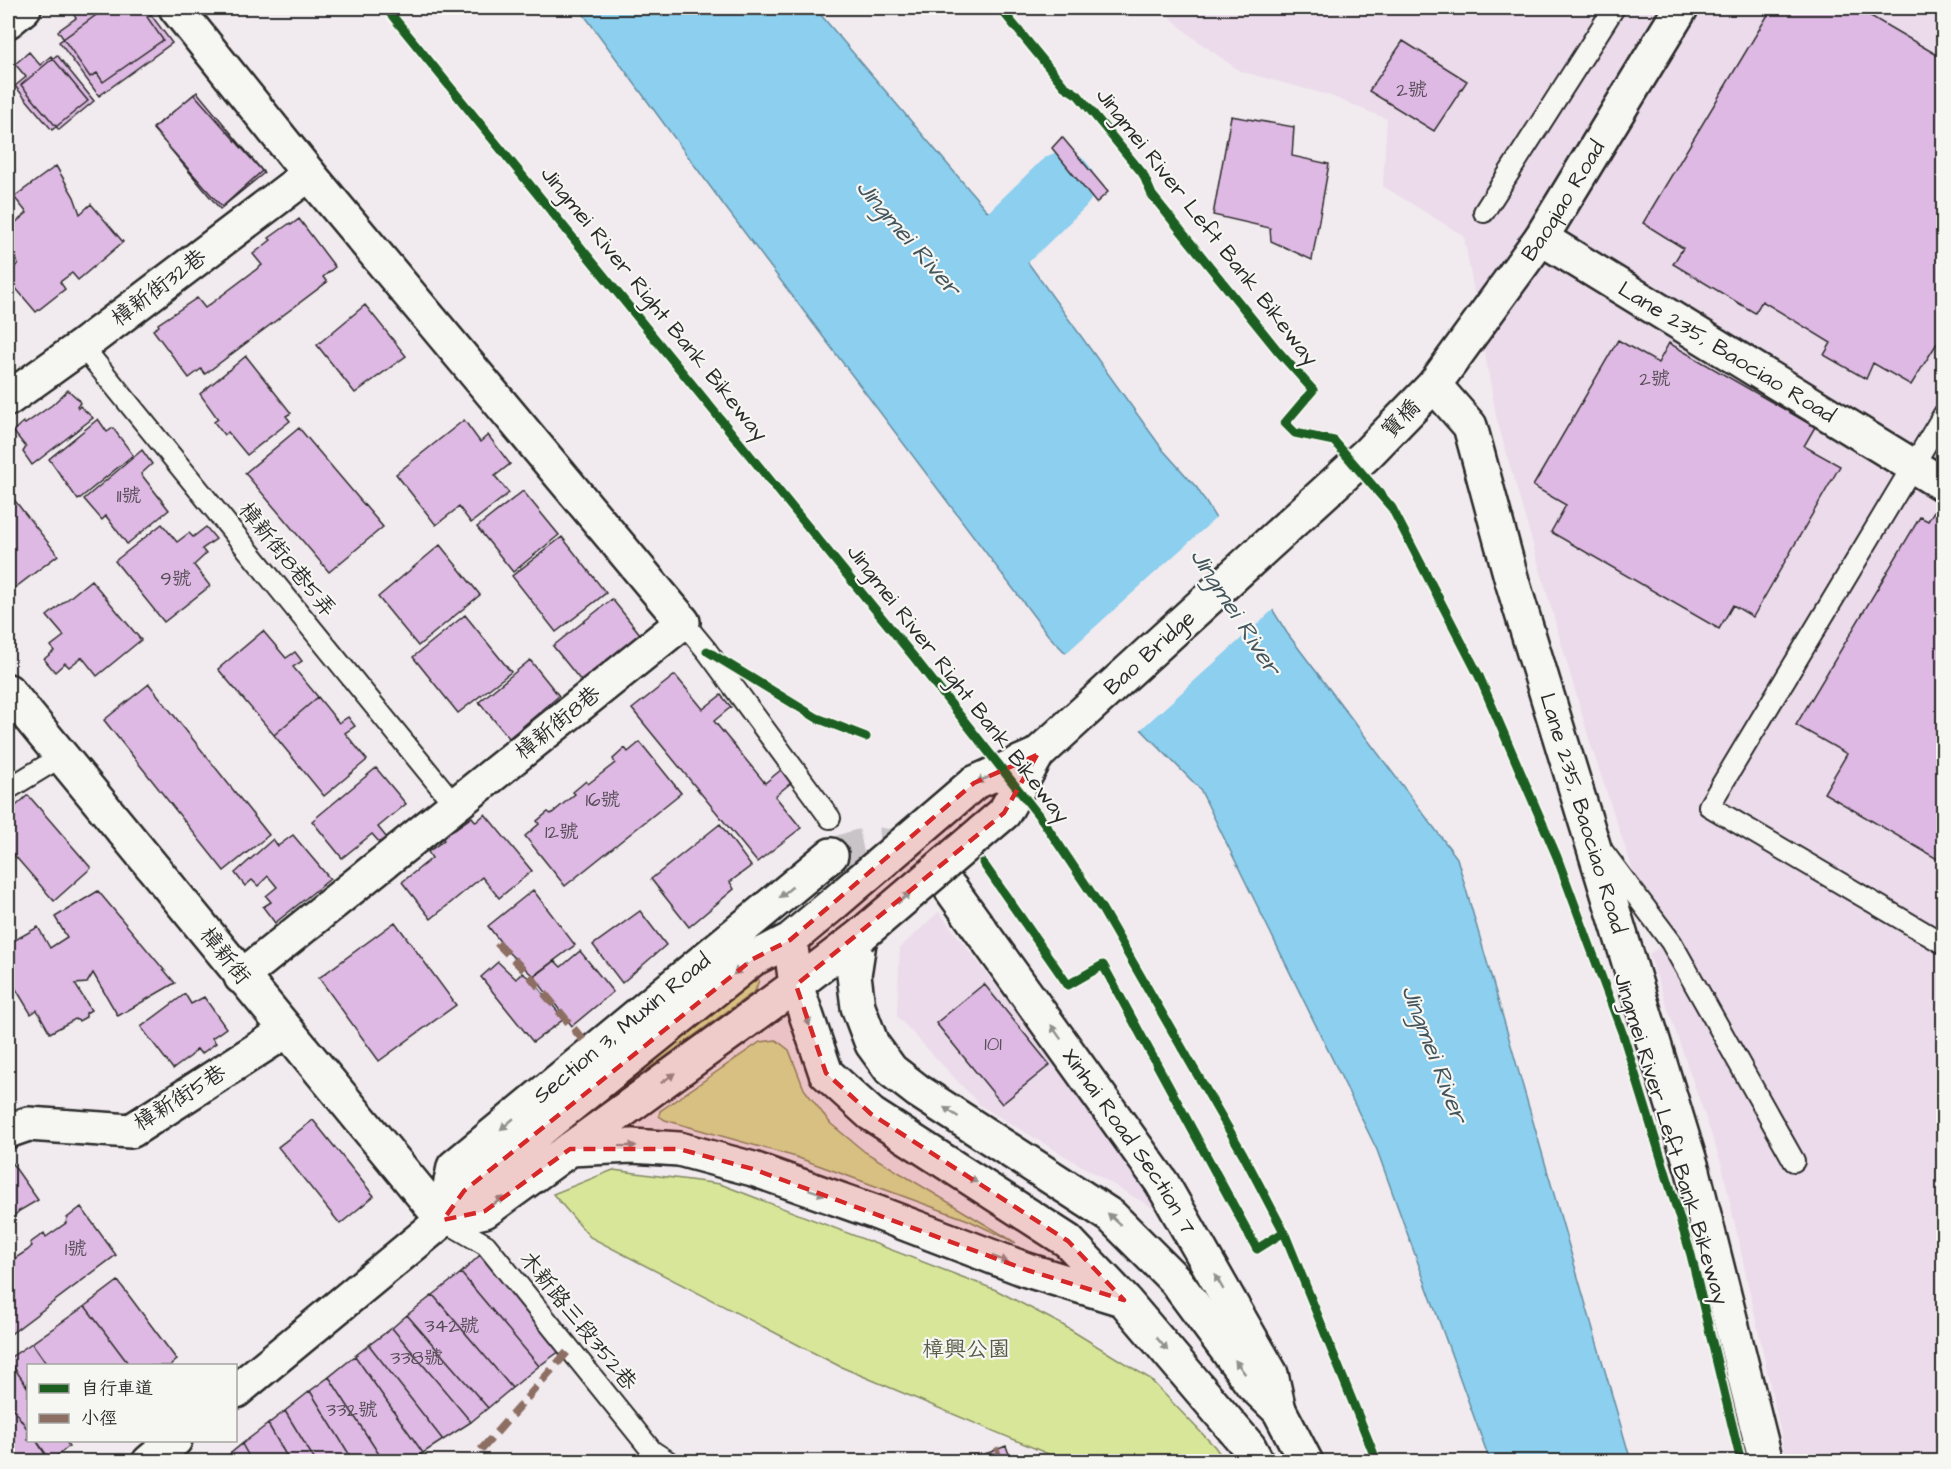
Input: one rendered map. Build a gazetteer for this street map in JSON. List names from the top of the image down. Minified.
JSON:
{"streets":{"street":["Baoqiao Road","樟新街32巷","Lane 235, Baociao Road","寶橋","Bao Bridge","樟新街8巷","樟新街","Section 3, Muxin Road","樟新街5巷","Xinhai Road Section 7"],"lane":["樟新街8巷5弄","木新路三段352巷"],"cycle path":["Jingmei River Left Bank Bikeway","Jingmei River Right Bank Bikeway"]},"crossings":[["Baoqiao Road","Lane 235, Baociao Road"],["Baoqiao Road","寶橋"],["樟新街32巷","樟新街8巷5弄"],["Lane 235, Baociao Road","寶橋"],["寶橋","Bao Bridge"],["樟新街8巷5弄","樟新街8巷"],["Bao Bridge","Section 3, Muxin Road"],["樟新街8巷","樟新街"],["樟新街","Section 3, Muxin Road"],["樟新街","樟新街5巷"],["樟新街","木新路三段352巷"],["Section 3, Muxin Road","木新路三段352巷"]],"water":["Jingmei River"],"parks":["樟興公園"],"house_numbers":["2號","2號","11號","9號","16號","12號","101","1號","342號","338號","332號"],"legend":["自行車道","小徑"]}
